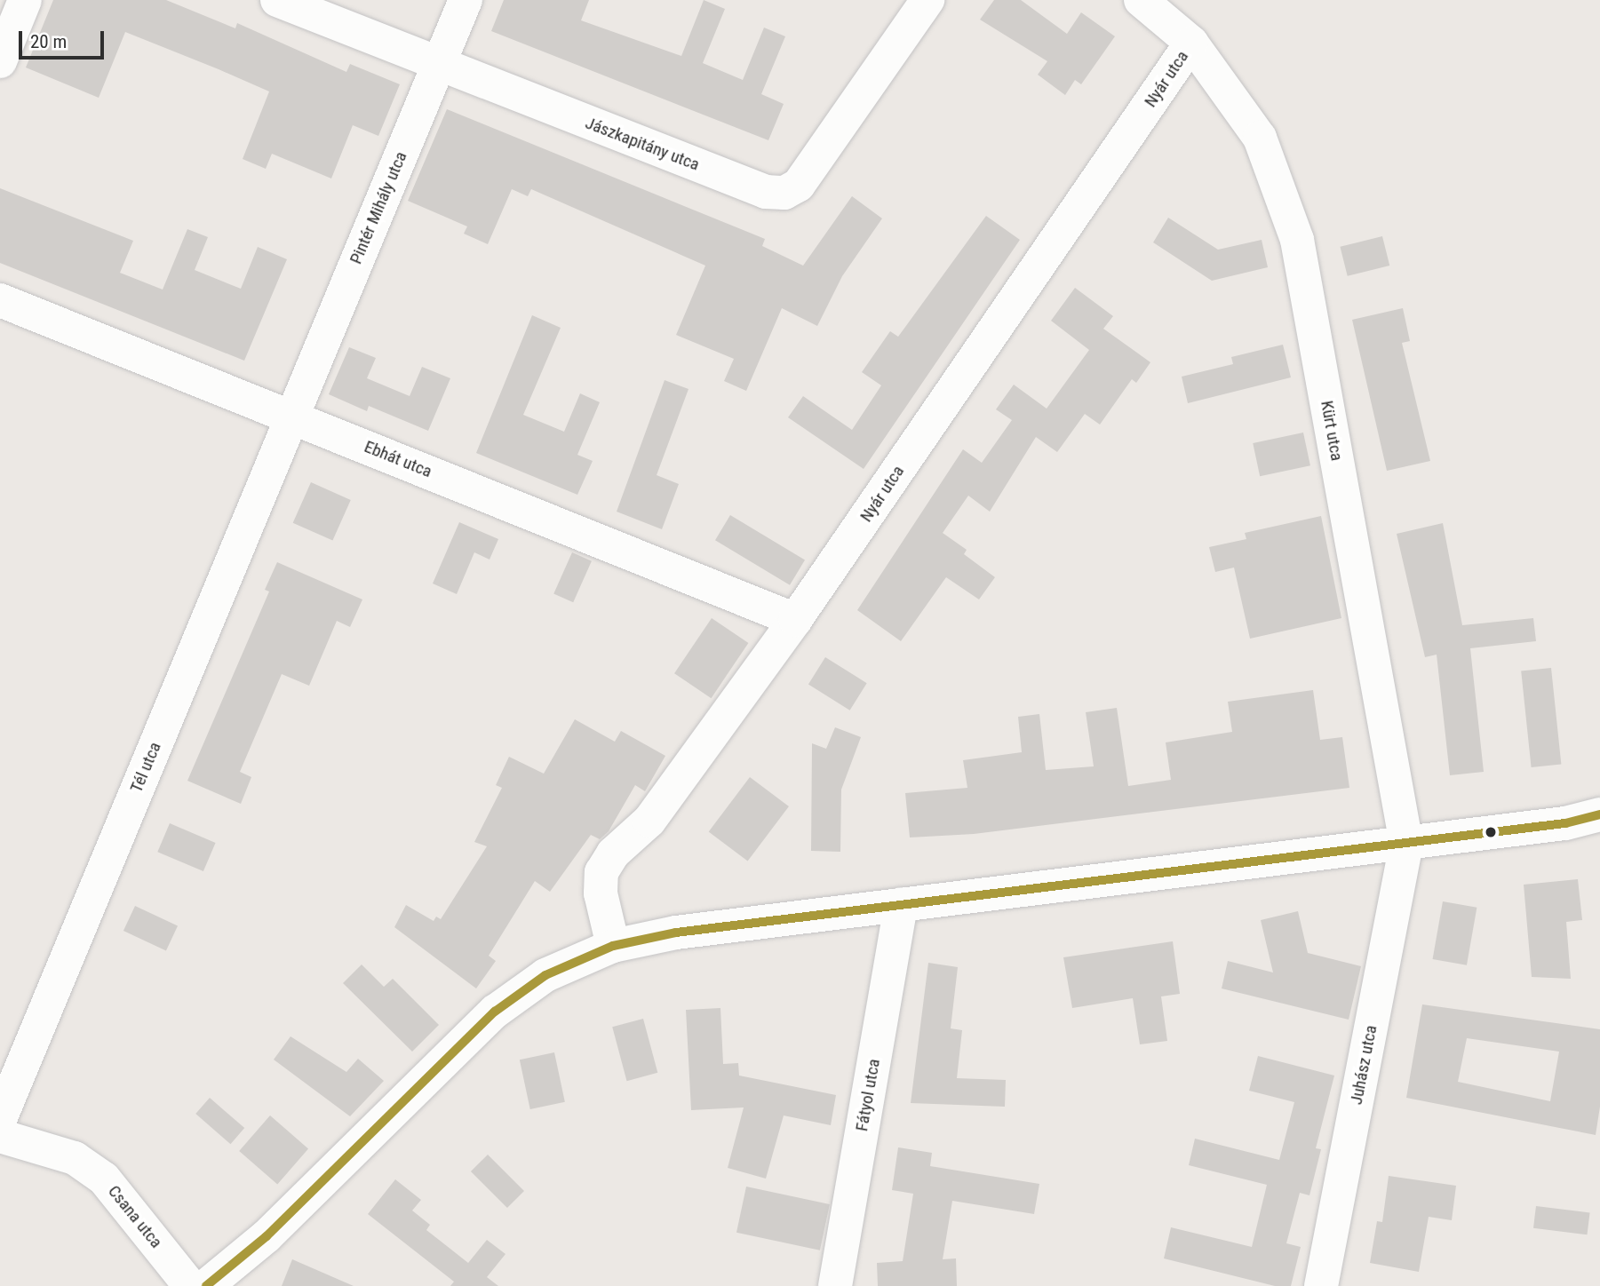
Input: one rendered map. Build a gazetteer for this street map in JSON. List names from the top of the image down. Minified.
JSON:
{"streets":{"street":["Nyár utca","Jászkapitány utca","Pintér Mihály utca","Kürt utca","Ebhát utca","Tél utca","Juhász utca","Fátyol utca","Csana utca"]},"crossings":[["Nyár utca","Kürt utca"],["Nyár utca","Ebhát utca"],["Jászkapitány utca","Pintér Mihály utca"],["Pintér Mihály utca","Ebhát utca"],["Pintér Mihály utca","Tél utca"],["Kürt utca","Juhász utca"],["Ebhát utca","Tél utca"]],"scale_bar":"20 m"}
